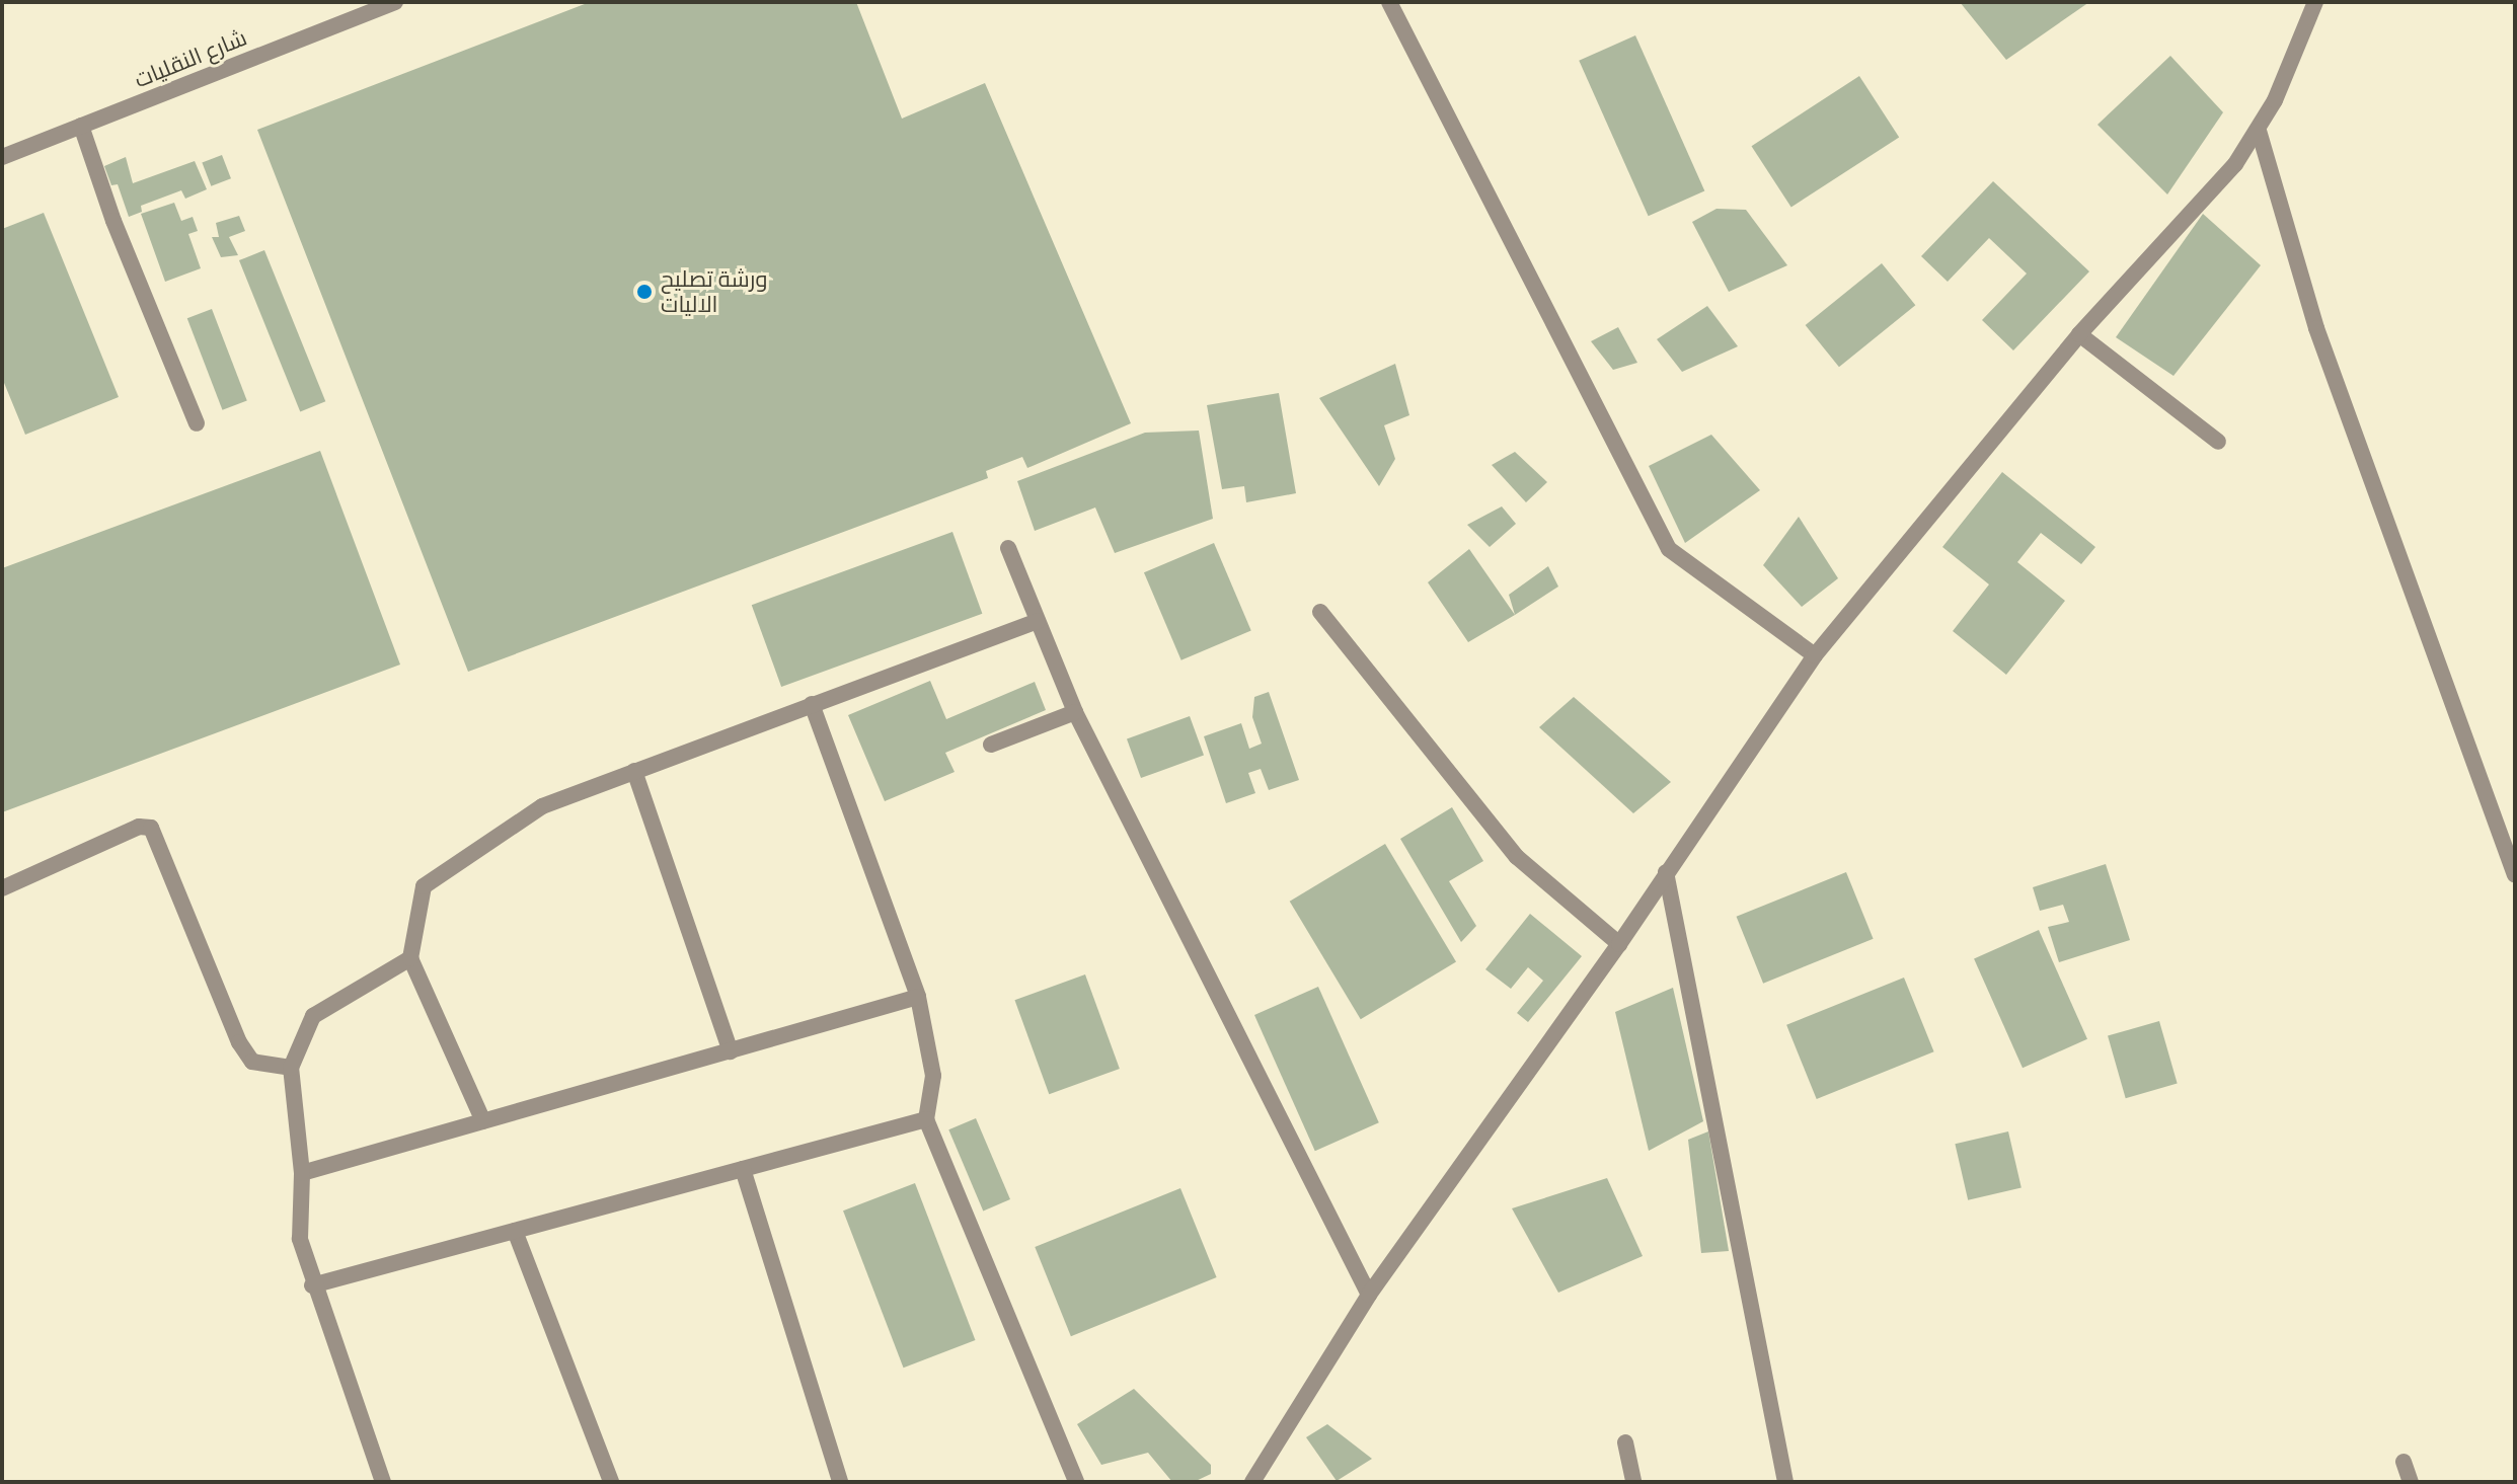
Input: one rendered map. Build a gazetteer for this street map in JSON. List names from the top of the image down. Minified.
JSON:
{"streets":{"street":["شارع النقليات"]},"places":["ورشة تصليح الاليات"]}
